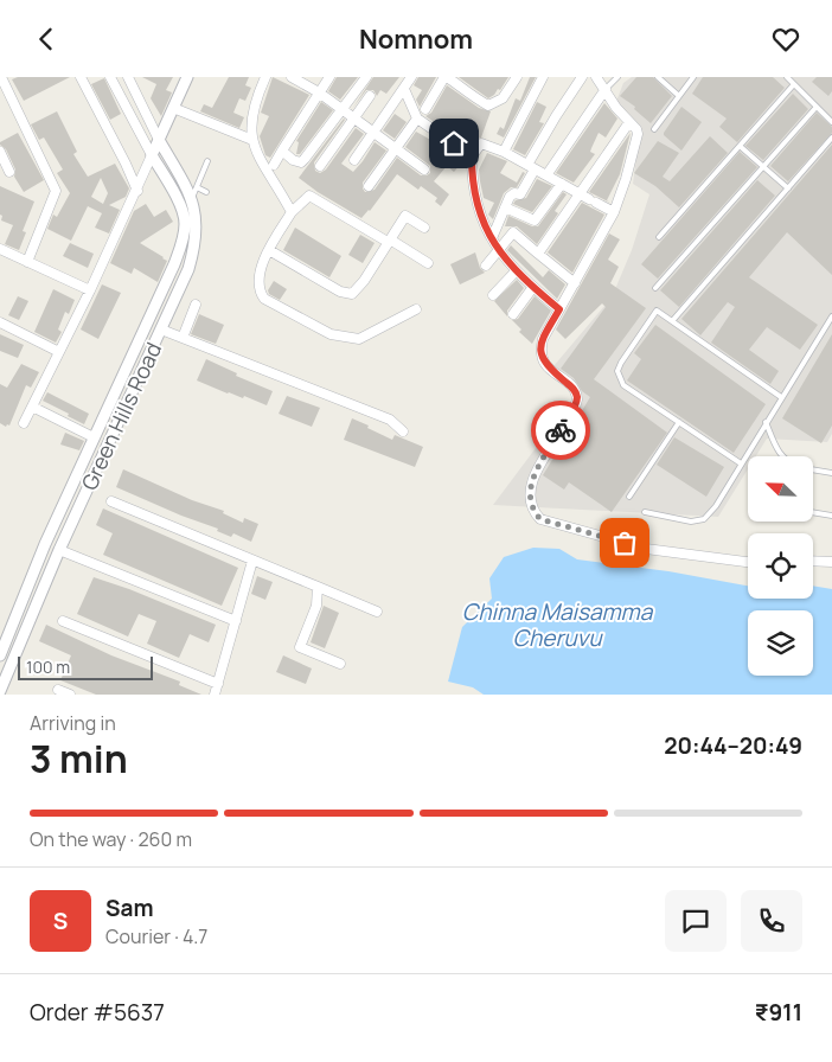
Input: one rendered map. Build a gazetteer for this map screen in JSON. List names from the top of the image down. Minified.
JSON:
{"streets":{"street":["Green Hills Road"]},"water":["Chinna Maisamma Cheruvu"],"scale_bar":"100 m","north":"top left","page":{"header":"Nomnom","scale":"100 m","heading":["3 min","Arriving in","20:44–20:49"],"panel":["Sam","Courier · 4.7","Order #5637","₹911"],"bar":"On the way · 260 m","round":"S"}}
